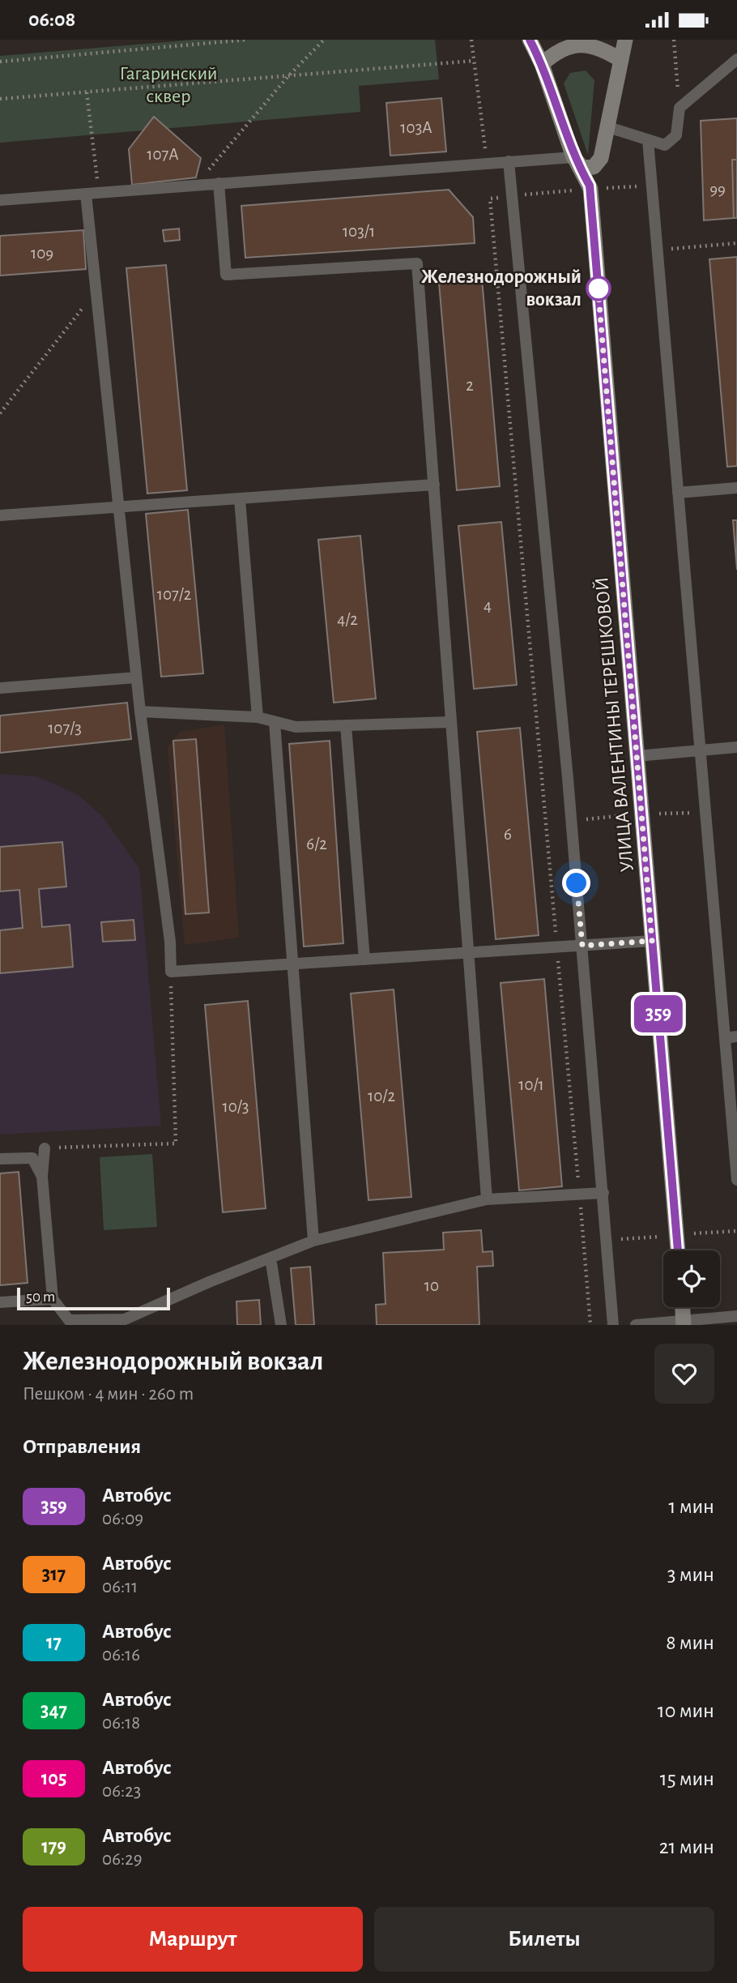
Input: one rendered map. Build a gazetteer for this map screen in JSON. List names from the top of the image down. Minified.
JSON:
{"streets":{"main road":["УЛИЦА ВАЛЕНТИНЫ ТЕРЕШКОВОЙ"]},"parks":["Гагаринский сквер"],"places":["Железнодорожный вокзал"],"lines":["bus line 359"],"house_numbers":["103А","107А","99","103/1","109","2","107/2","4","4/2","107/3","6","6/2","10/1","10/2","10/3","10"],"scale_bar":"50 m","page":{"status":"06:08","on_map":"359","scale":"50 m","heading":[["Железнодорожный вокзал","Пешком · 4 мин · 260 m"],"Отправления"],"list":[{"mark":"359","name":"Автобус","note":"06:09","value":"1 мин"},{"mark":"317","name":"Автобус","note":"06:11","value":"3 мин"},{"mark":"17","name":"Автобус","note":"06:16","value":"8 мин"},{"mark":"347","name":"Автобус","note":"06:18","value":"10 мин"},{"mark":"105","name":"Автобус","note":"06:23","value":"15 мин"},{"mark":"179","name":"Автобус","note":"06:29","value":"21 мин"}],"buttons":["Маршрут","Билеты"]}}
